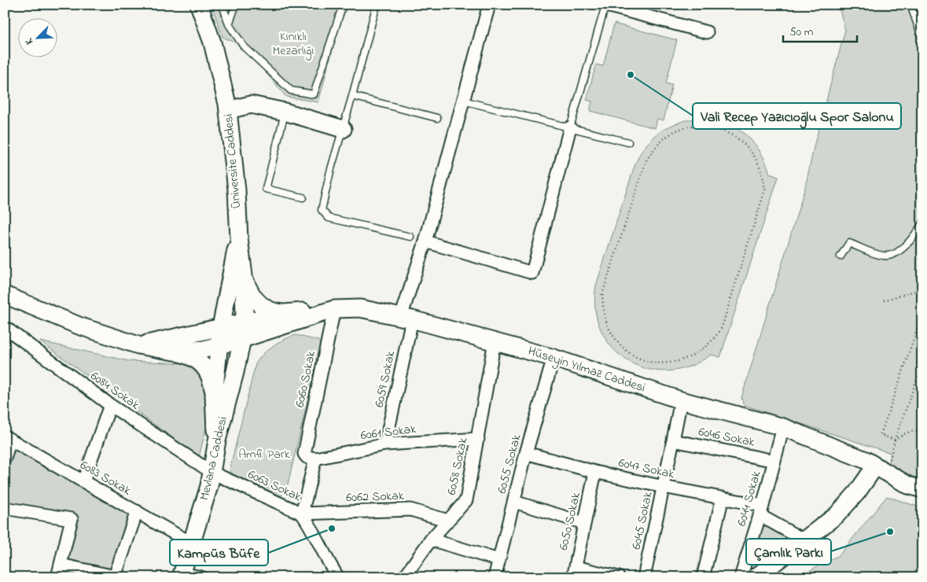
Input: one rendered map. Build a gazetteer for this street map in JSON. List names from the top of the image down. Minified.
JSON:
{"streets":{"street":["Üniversite Caddesi","Hüseyin Yılmaz Caddesi","6060 Sokak","6059 Sokak","6084 Sokak","6061 Sokak","6046 Sokak","Mevlana Caddesi","6055 Sokak","6058 Sokak","6047 Sokak","6083 Sokak","6063 Sokak","6062 Sokak","6044 Sokak","6045 Sokak","6050 Sokak"]},"crossings":[["Üniversite Caddesi","Mevlana Caddesi"],["Hüseyin Yılmaz Caddesi","6060 Sokak"],["Hüseyin Yılmaz Caddesi","6059 Sokak"],["Hüseyin Yılmaz Caddesi","Mevlana Caddesi"],["Hüseyin Yılmaz Caddesi","6055 Sokak"],["Hüseyin Yılmaz Caddesi","6058 Sokak"],["Hüseyin Yılmaz Caddesi","6044 Sokak"],["Hüseyin Yılmaz Caddesi","6045 Sokak"],["6060 Sokak","6061 Sokak"],["6060 Sokak","6063 Sokak"],["6060 Sokak","6062 Sokak"],["6059 Sokak","6061 Sokak"],["6084 Sokak","Mevlana Caddesi"],["6084 Sokak","6063 Sokak"],["6061 Sokak","6058 Sokak"],["6046 Sokak","6044 Sokak"],["6046 Sokak","6045 Sokak"],["Mevlana Caddesi","6083 Sokak"],["Mevlana Caddesi","6063 Sokak"],["6055 Sokak","6047 Sokak"],["6058 Sokak","6062 Sokak"],["6047 Sokak","6044 Sokak"],["6047 Sokak","6045 Sokak"],["6047 Sokak","6050 Sokak"],["6063 Sokak","6062 Sokak"]],"parks":["Kınıklı Mezarlığı","Amfi Park"],"places":["Vali Recep Yazıcıoğlu Spor Salonu","Kampüs Büfe","Çamlık Parkı"],"scale_bar":"50 m","north":"bottom left"}
